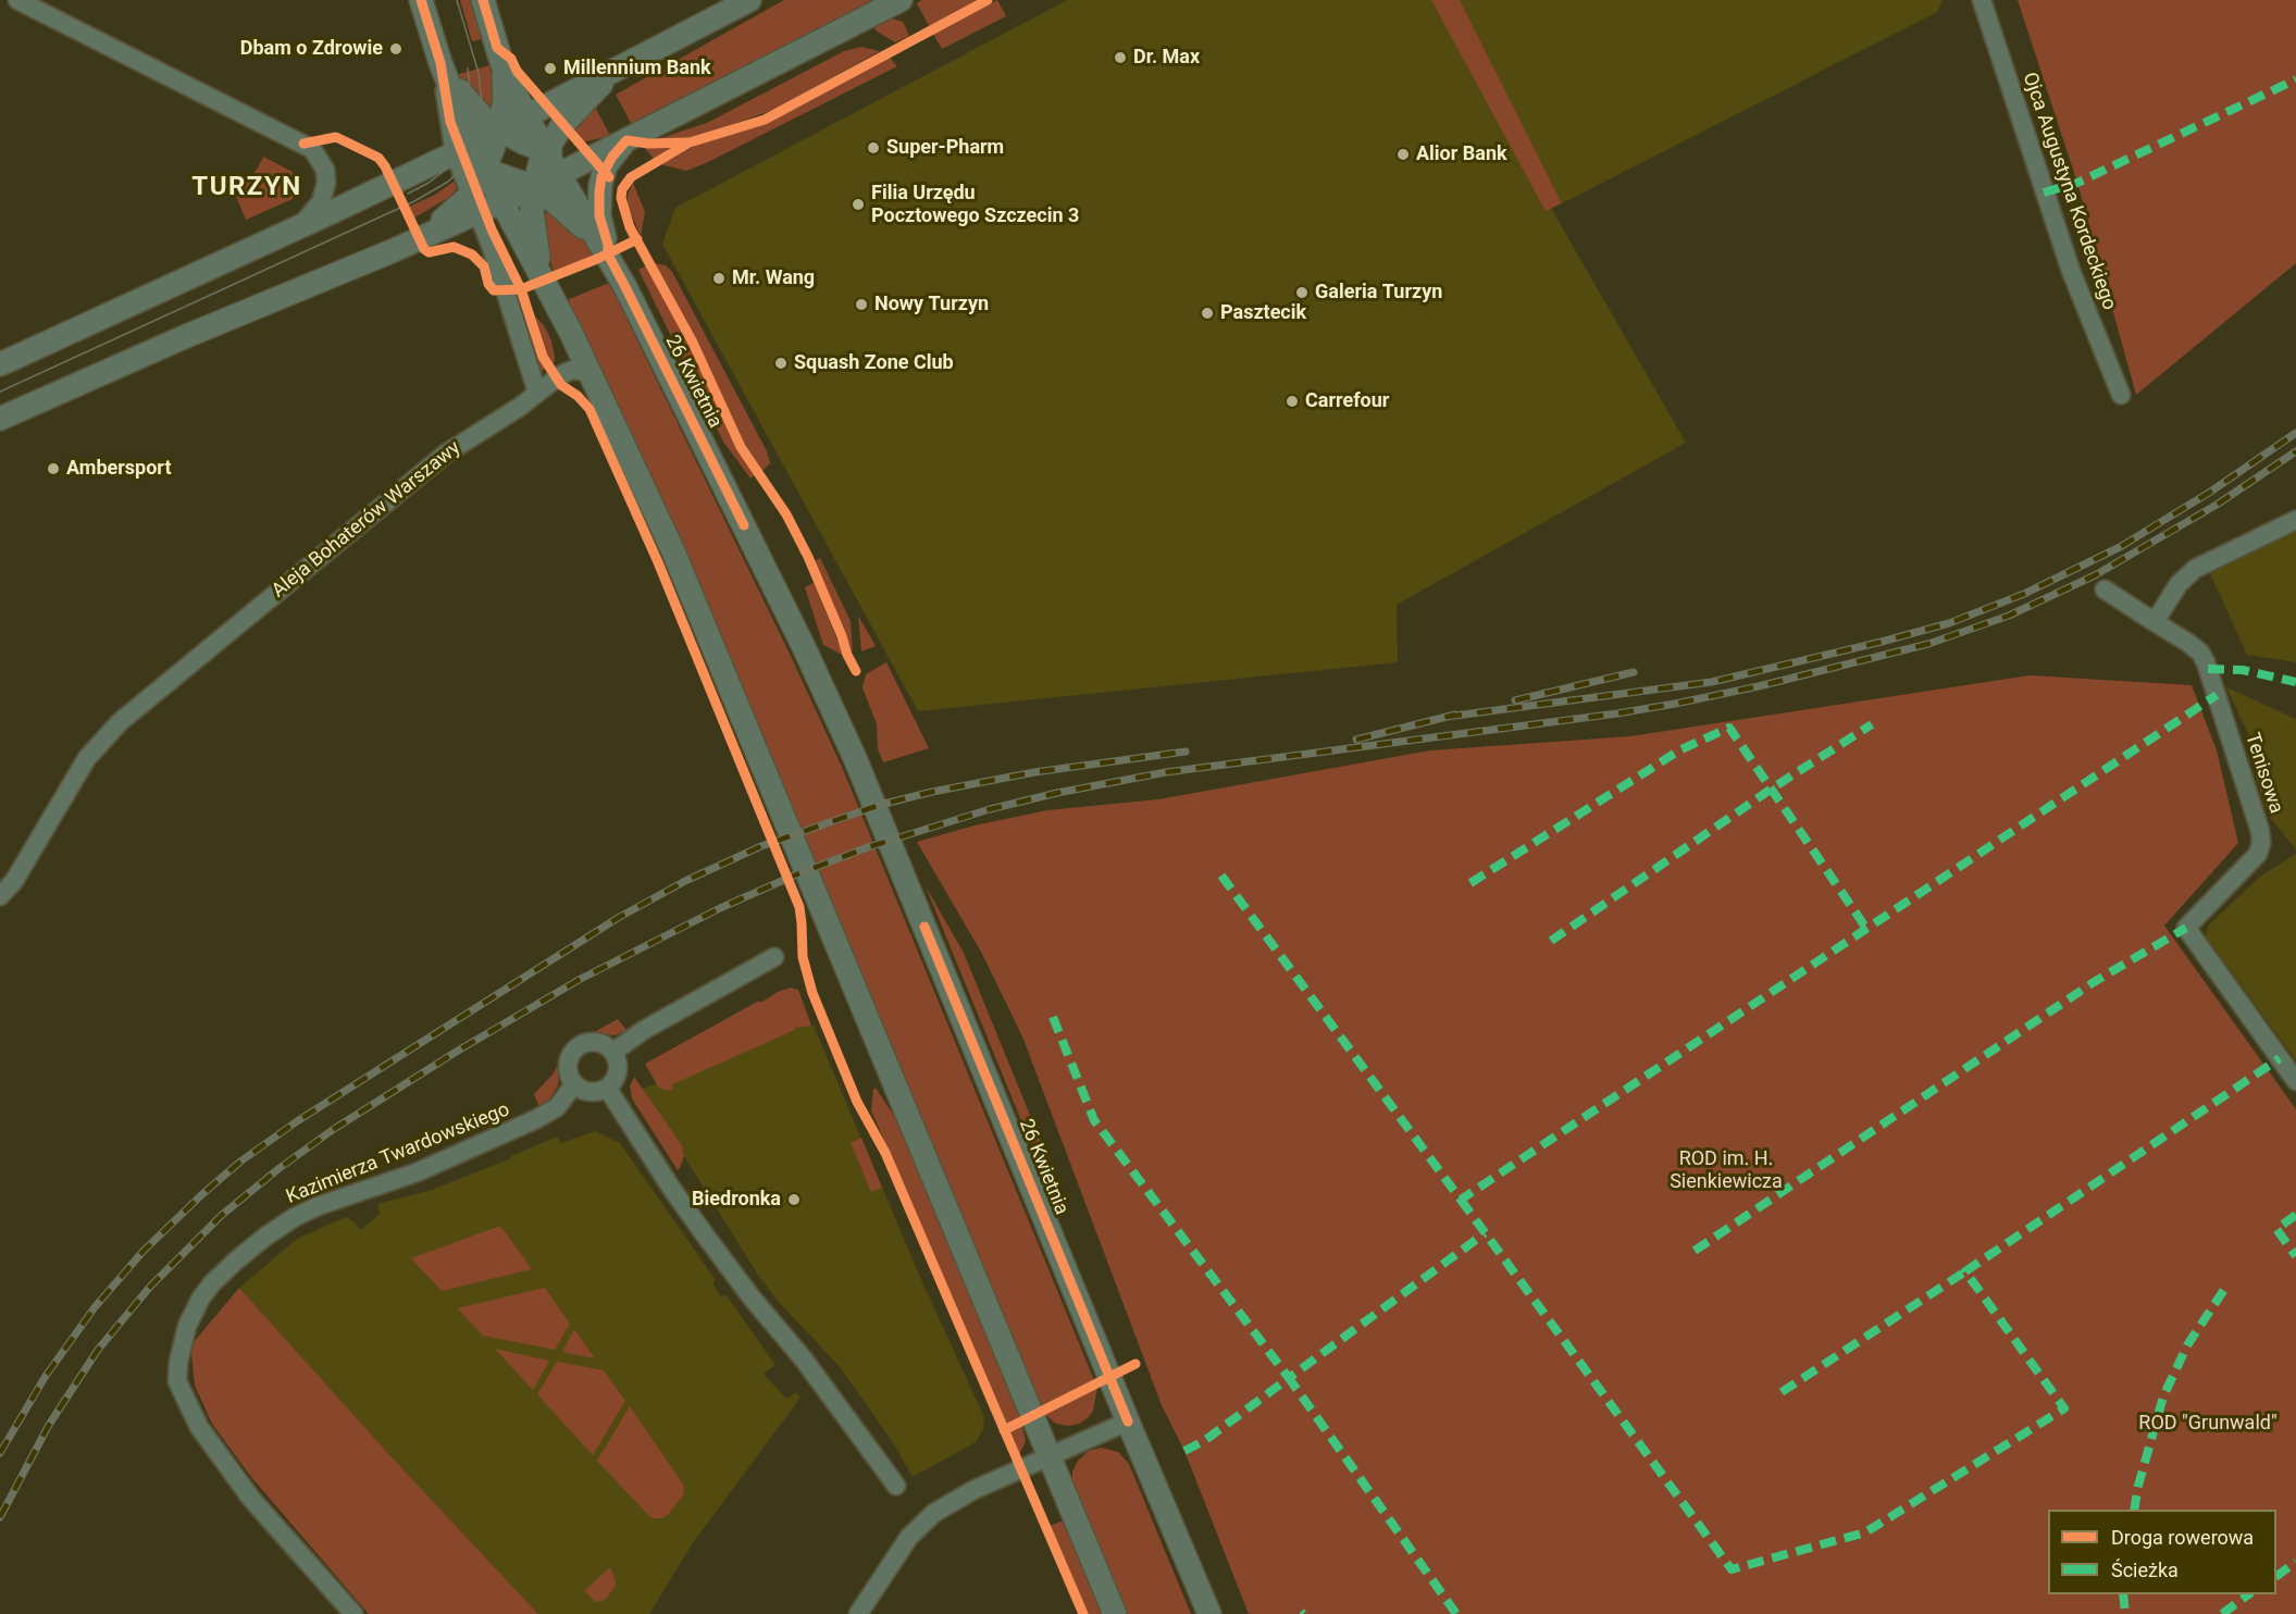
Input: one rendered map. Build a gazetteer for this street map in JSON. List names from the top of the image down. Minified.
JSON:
{"streets":{"street":["Ojca Augustyna Kordeckiego","26 Kwietnia","Aleja Bohaterów Warszawy","Tenisowa","Kazimierza Twardowskiego"]},"districts":["TURZYN"],"parks":["ROD im. H. Sienkiewicza","ROD \"Grunwald\""],"places":["Dbam o Zdrowie","Dr. Max","Millennium Bank","Super-Pharm","Alior Bank","Filia Urzędu Pocztowego Szczecin 3","Mr. Wang","Galeria Turzyn","Nowy Turzyn","Pasztecik","Squash Zone Club","Carrefour","Ambersport","Biedronka"],"legend":["Droga rowerowa","Ścieżka"]}
